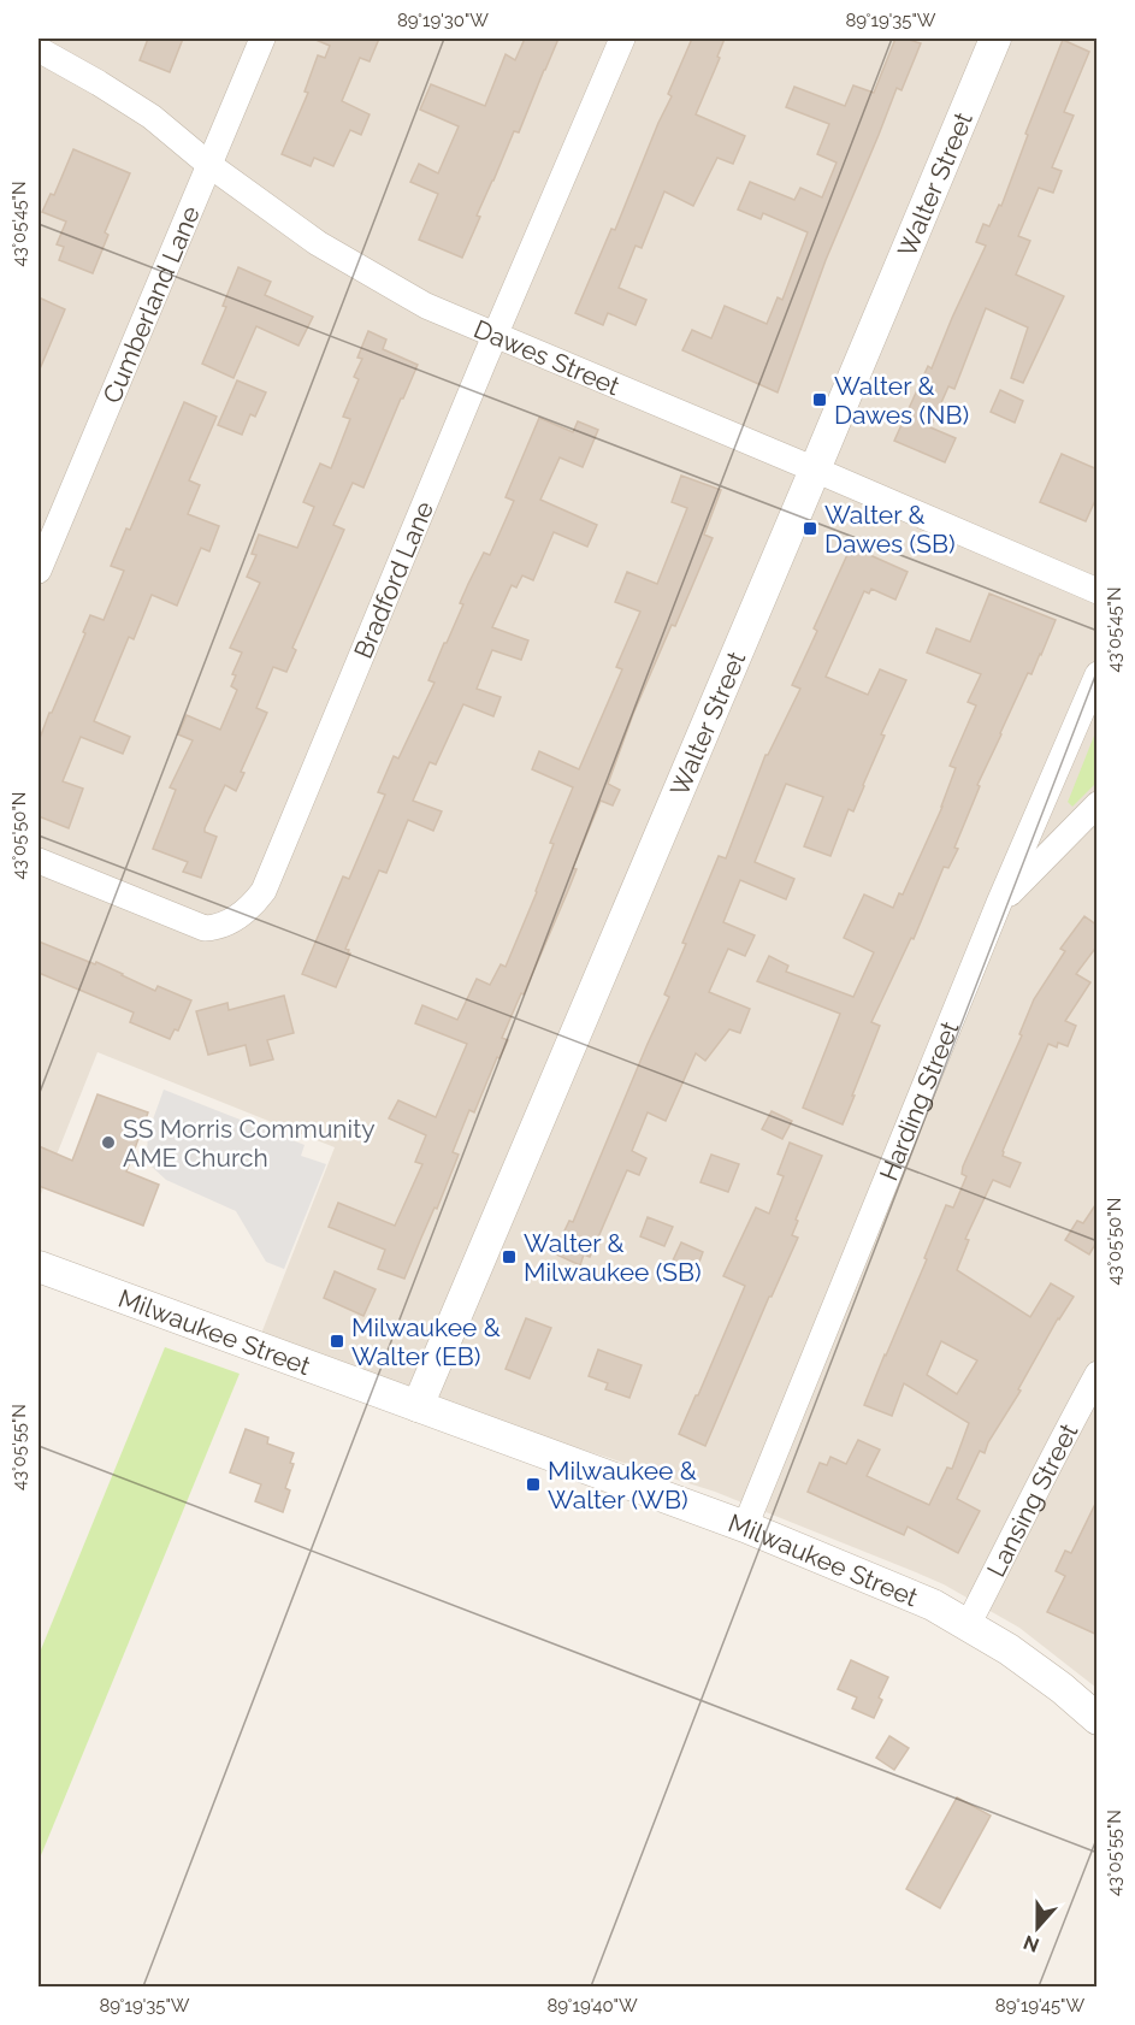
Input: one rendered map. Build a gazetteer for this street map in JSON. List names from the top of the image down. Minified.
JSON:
{"streets":{"street":["Walter Street","Cumberland Lane","Dawes Street","Bradford Lane","Harding Street","Milwaukee Street","Lansing Street"]},"crossings":[["Walter Street","Dawes Street"],["Walter Street","Milwaukee Street"],["Cumberland Lane","Dawes Street"],["Dawes Street","Bradford Lane"],["Harding Street","Milwaukee Street"],["Milwaukee Street","Lansing Street"]],"places":{"transit":["Walter & Dawes (NB)","Walter & Dawes (SB)","Walter & Milwaukee (SB)","Milwaukee & Walter (EB)","Milwaukee & Walter (WB)"],"other":["SS Morris Community AME Church"]},"north":"bottom","coordinates":["89°19'30\"W","89°19'35\"W","43°05'45\"N","43°05'50\"N","43°05'55\"N","89°19'40\"W","89°19'45\"W"]}
